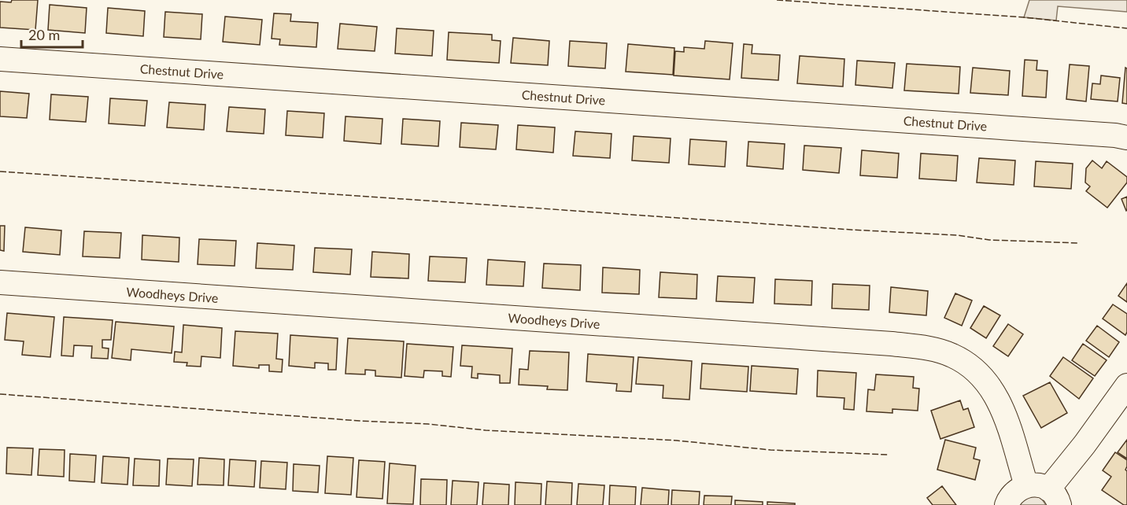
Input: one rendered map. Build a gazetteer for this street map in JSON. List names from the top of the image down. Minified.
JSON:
{"streets":{"street":["Chestnut Drive","Woodheys Drive"]},"scale_bar":"20 m"}
